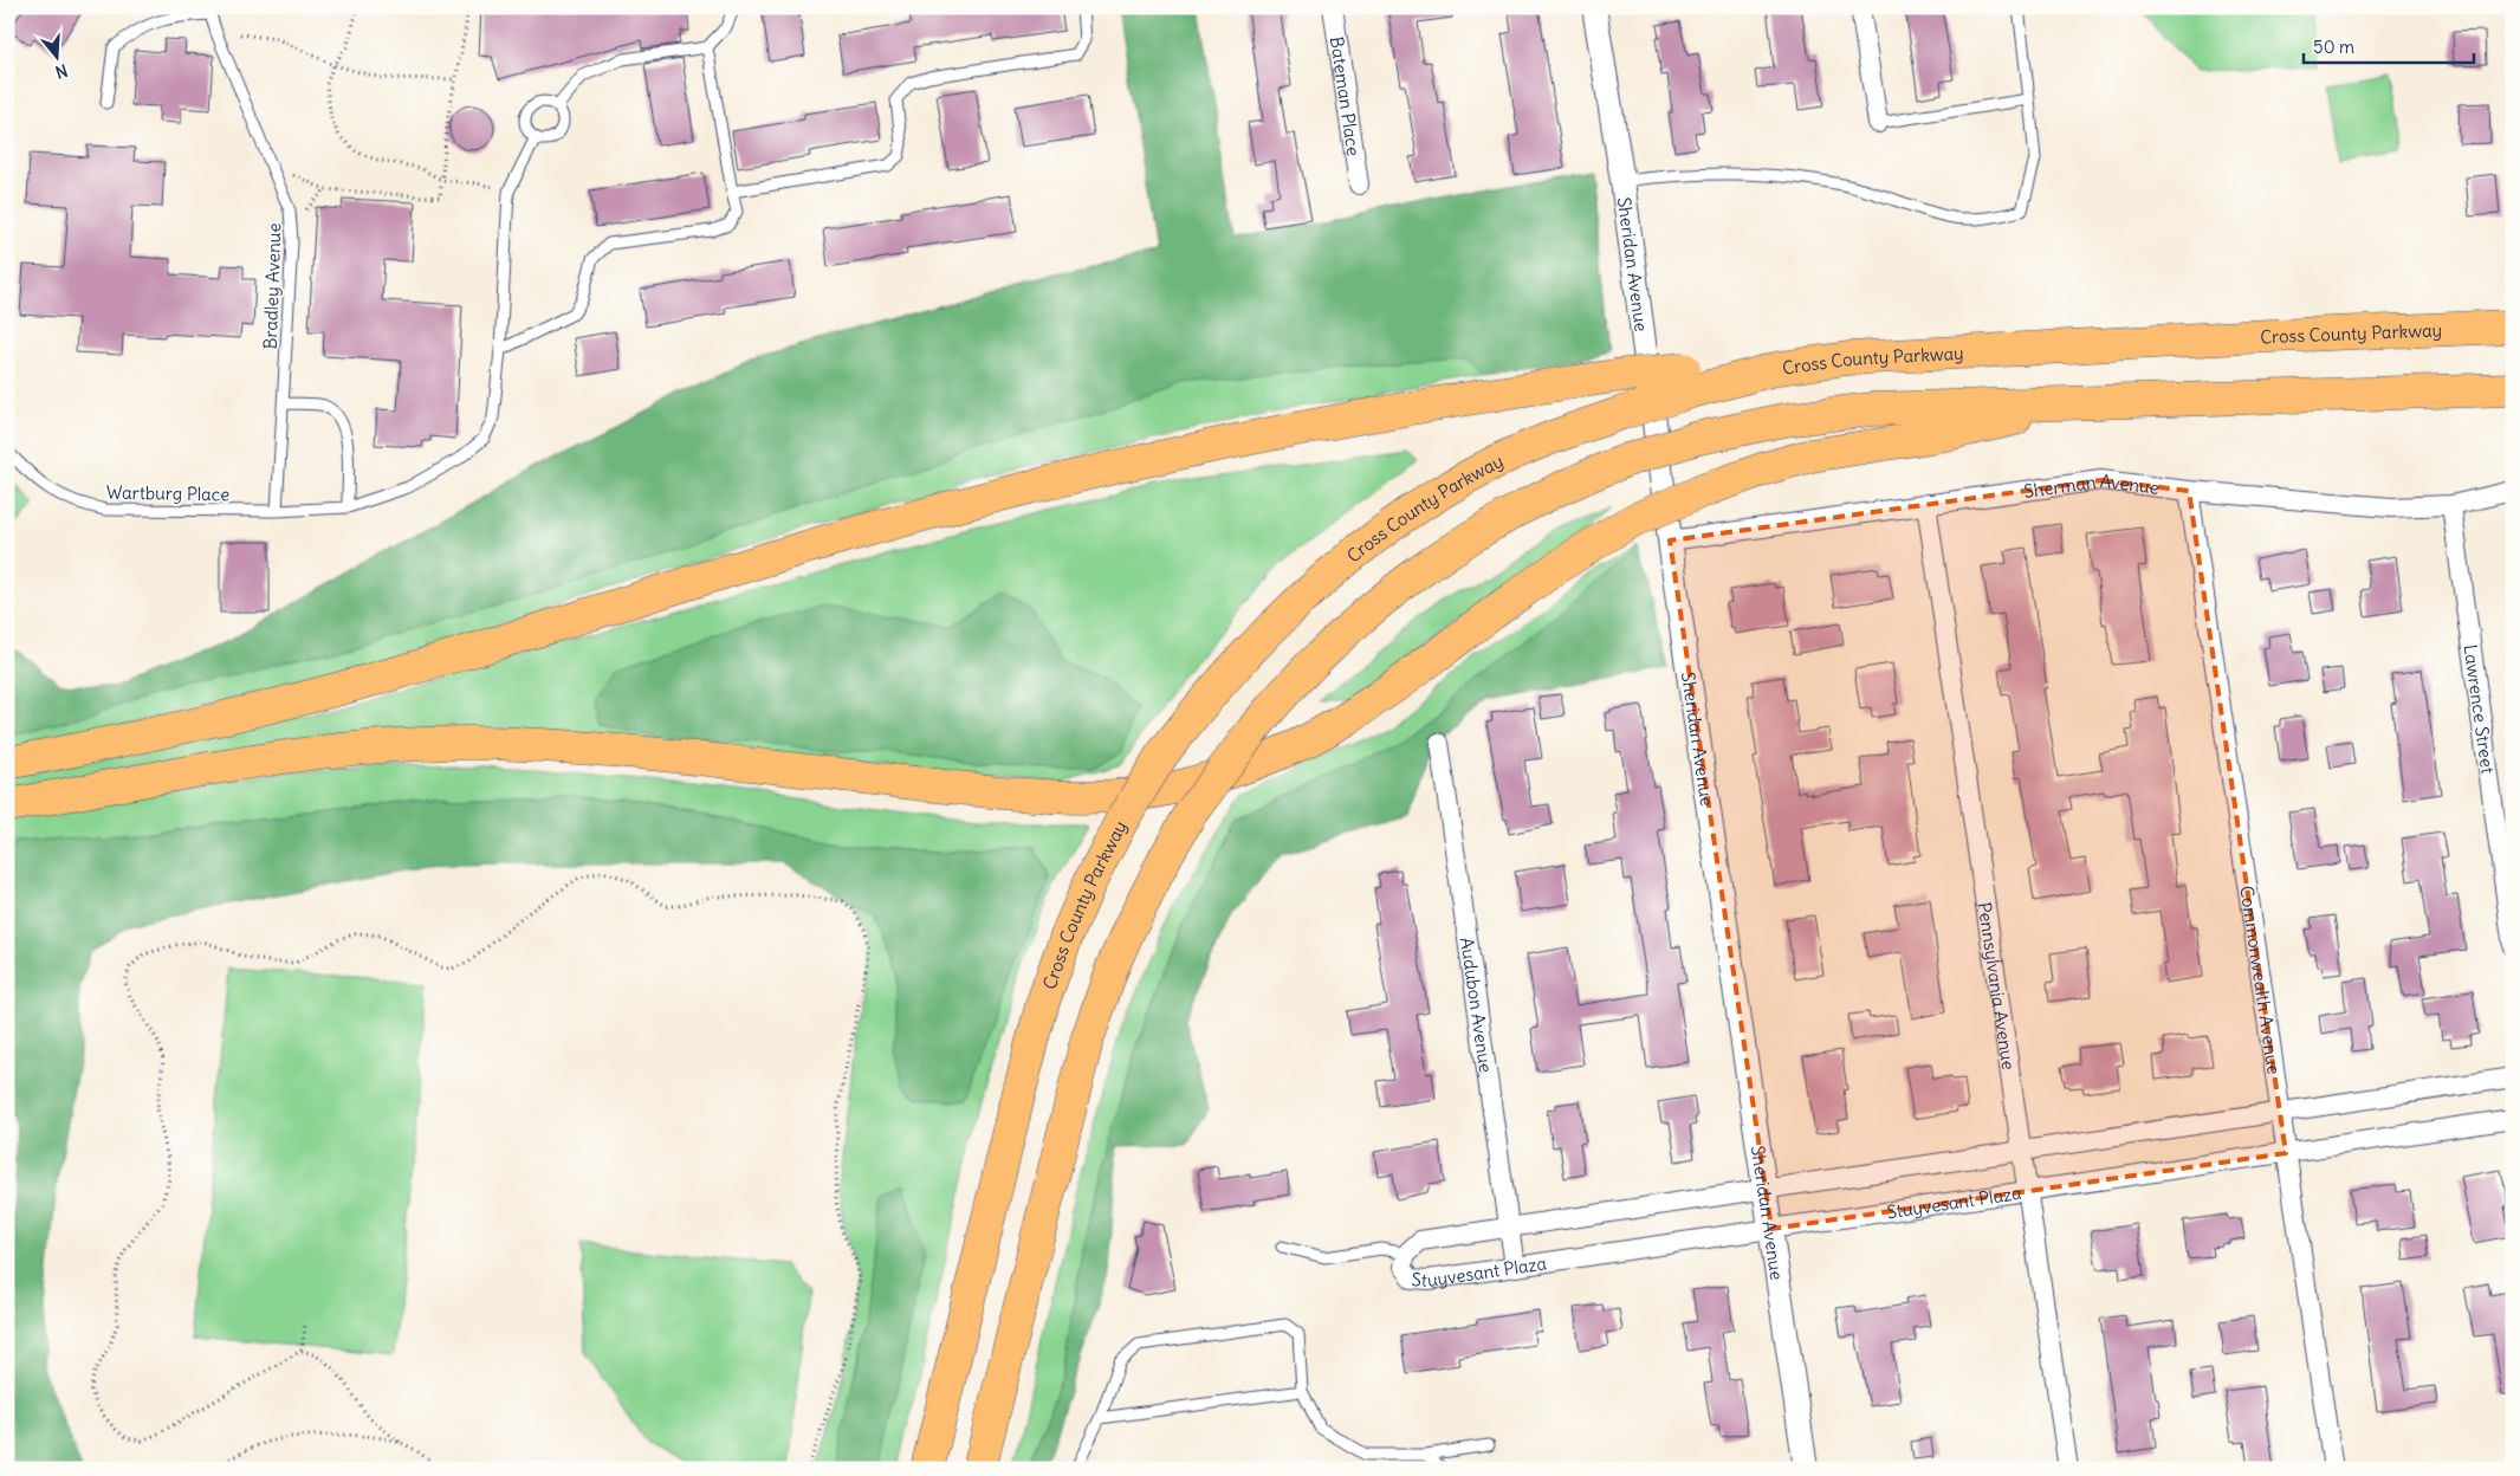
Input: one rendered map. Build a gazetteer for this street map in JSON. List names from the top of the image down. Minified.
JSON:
{"streets":{"highway":["Cross County Parkway"],"street":["Bateman Place","Sheridan Avenue","Sherman Avenue","Lawrence Street","Commonwealth Avenue","Pennsylvania Avenue","Audubon Avenue","Stuyvesant Plaza"],"lane":["Bradley Avenue","Wartburg Place"]},"crossings":[["Sheridan Avenue","Sherman Avenue"],["Sheridan Avenue","Stuyvesant Plaza"],["Bradley Avenue","Wartburg Place"],["Sherman Avenue","Lawrence Street"],["Sherman Avenue","Commonwealth Avenue"],["Sherman Avenue","Pennsylvania Avenue"],["Commonwealth Avenue","Stuyvesant Plaza"],["Pennsylvania Avenue","Stuyvesant Plaza"],["Audubon Avenue","Stuyvesant Plaza"]],"scale_bar":"50 m","north":"bottom"}
